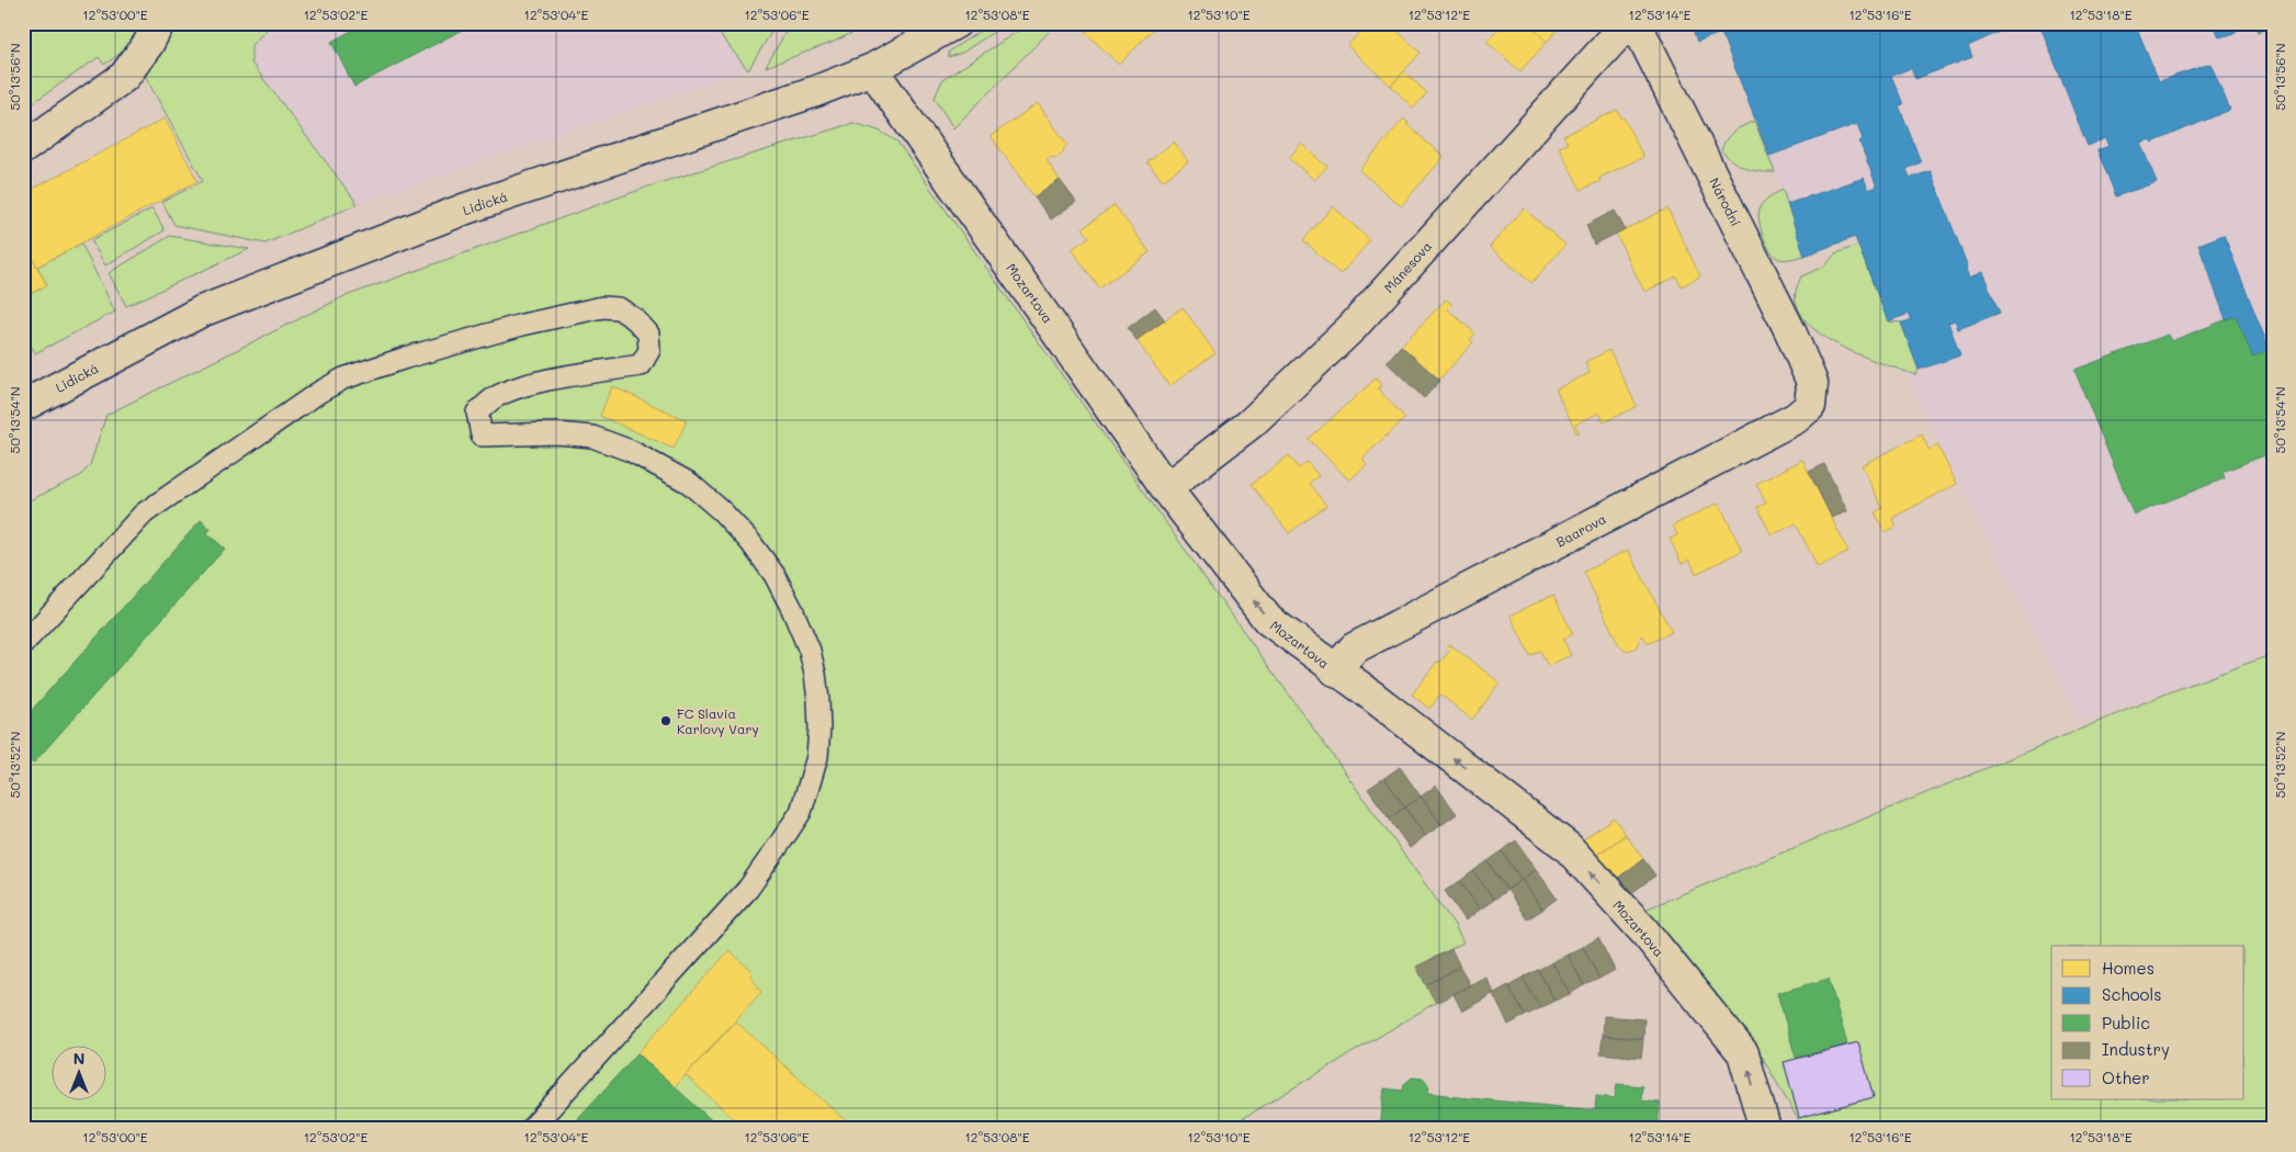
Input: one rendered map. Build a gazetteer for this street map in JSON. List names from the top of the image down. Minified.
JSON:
{"streets":{"street":["Národní","Lidická","Mánesova","Mozartova","Baarova"]},"crossings":[["Národní","Baarova"],["Lidická","Mozartova"],["Mánesova","Mozartova"],["Mozartova","Baarova"]],"one_way":["Mozartova"],"places":["FC Slavia Karlovy Vary"],"legend":["Homes","Schools","Public","Industry","Other"],"north":"top","coordinates":["12°53'00\"E","12°53'02\"E","12°53'04\"E","12°53'06\"E","12°53'08\"E","12°53'10\"E","12°53'12\"E","12°53'14\"E","12°53'16\"E","12°53'18\"E","50°13'56\"N","50°13'54\"N","50°13'52\"N"]}
